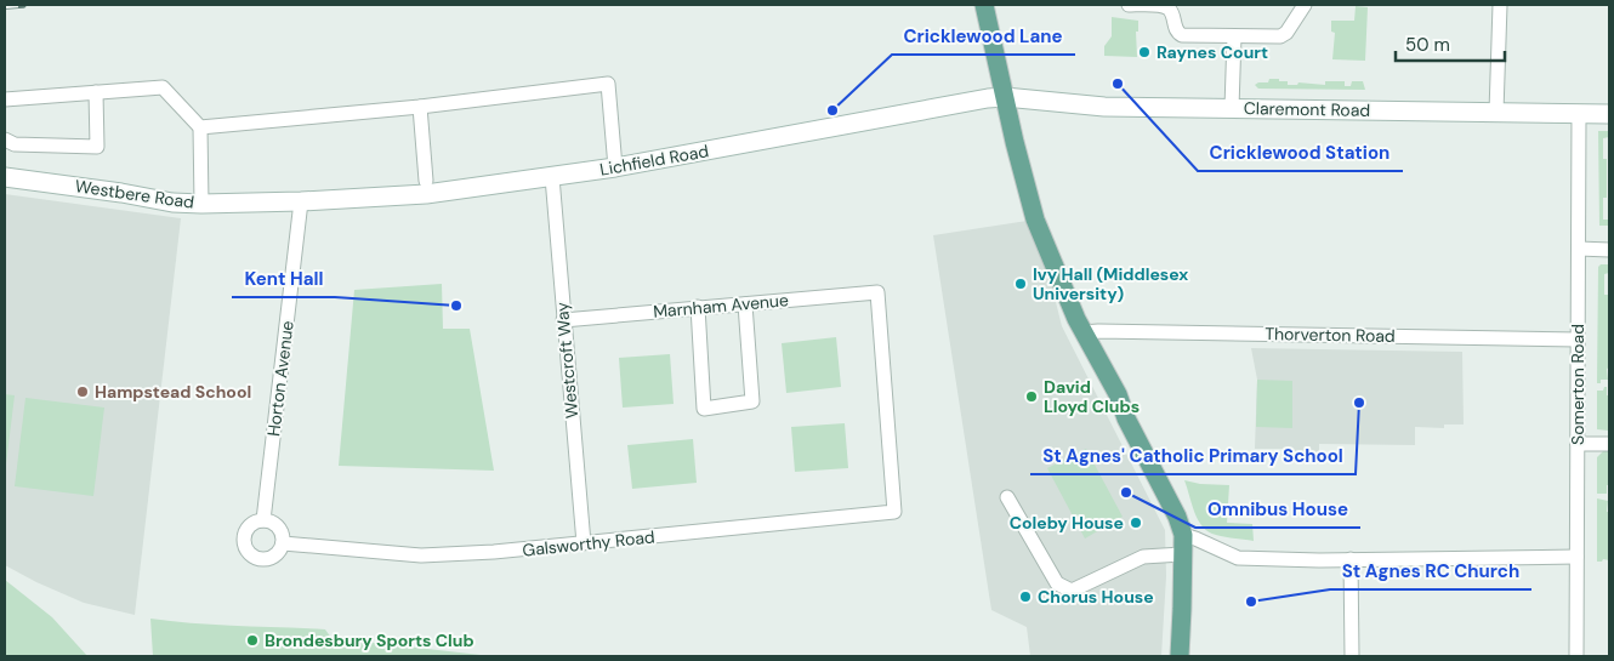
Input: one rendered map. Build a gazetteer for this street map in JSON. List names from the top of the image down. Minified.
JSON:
{"streets":{"street":["Claremont Road","Lichfield Road","Westbere Road","Marnham Avenue","Thorverton Road","Westcroft Way","Horton Avenue","Somerton Road","Galsworthy Road"]},"crossings":[["Claremont Road","Lichfield Road"],["Claremont Road","Somerton Road"],["Lichfield Road","Westbere Road"],["Lichfield Road","Westcroft Way"],["Lichfield Road","Horton Avenue"],["Westbere Road","Horton Avenue"],["Marnham Avenue","Westcroft Way"],["Marnham Avenue","Galsworthy Road"],["Thorverton Road","Somerton Road"],["Westcroft Way","Galsworthy Road"],["Horton Avenue","Galsworthy Road"]],"places":["Raynes Court","Cricklewood Station","Cricklewood Lane","Ivy Hall (Middlesex University)","Kent Hall","Hampstead School","David Lloyd Clubs","St Agnes' Catholic Primary School","Omnibus House","Coleby House","Chorus House","St Agnes RC Church","Brondesbury Sports Club"],"scale_bar":"50 m"}
